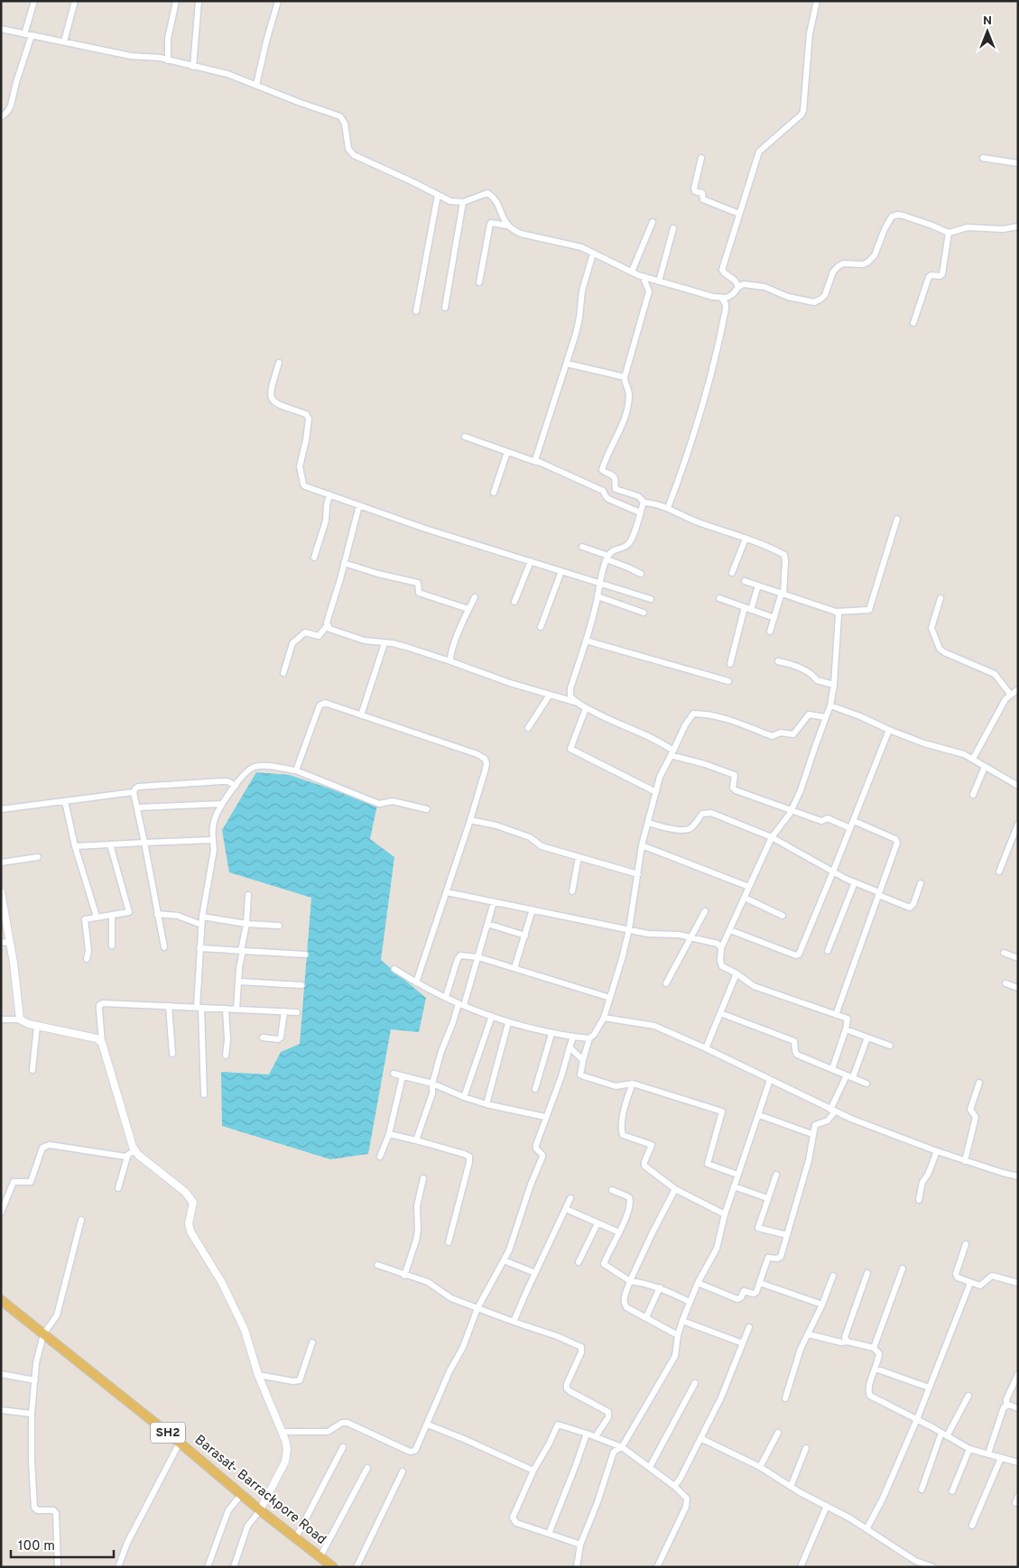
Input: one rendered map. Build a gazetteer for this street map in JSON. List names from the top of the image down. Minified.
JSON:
{"streets":{"main road":["SH2","Barasat- Barrackpore Road"]},"scale_bar":"100 m","north":"top"}
